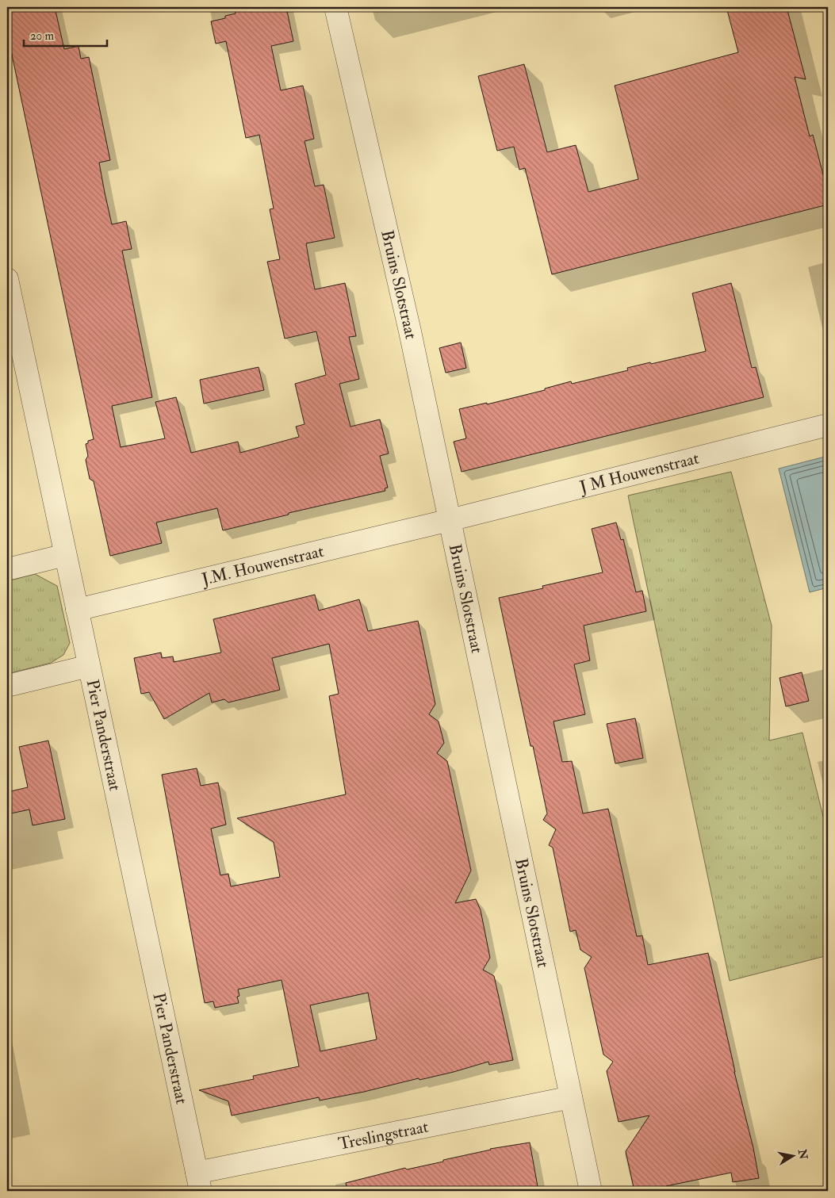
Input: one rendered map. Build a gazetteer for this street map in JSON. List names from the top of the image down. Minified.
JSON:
{"streets":{"street":["Bruins Slotstraat","J M Houwenstraat","J.M. Houwenstraat","Pier Panderstraat","Treslingstraat"]},"crossings":[["Bruins Slotstraat","J M Houwenstraat"],["Bruins Slotstraat","J.M. Houwenstraat"],["Bruins Slotstraat","Treslingstraat"],["J M Houwenstraat","J.M. Houwenstraat"],["J.M. Houwenstraat","Pier Panderstraat"],["Pier Panderstraat","Treslingstraat"]],"scale_bar":"20 m","north":"right"}
